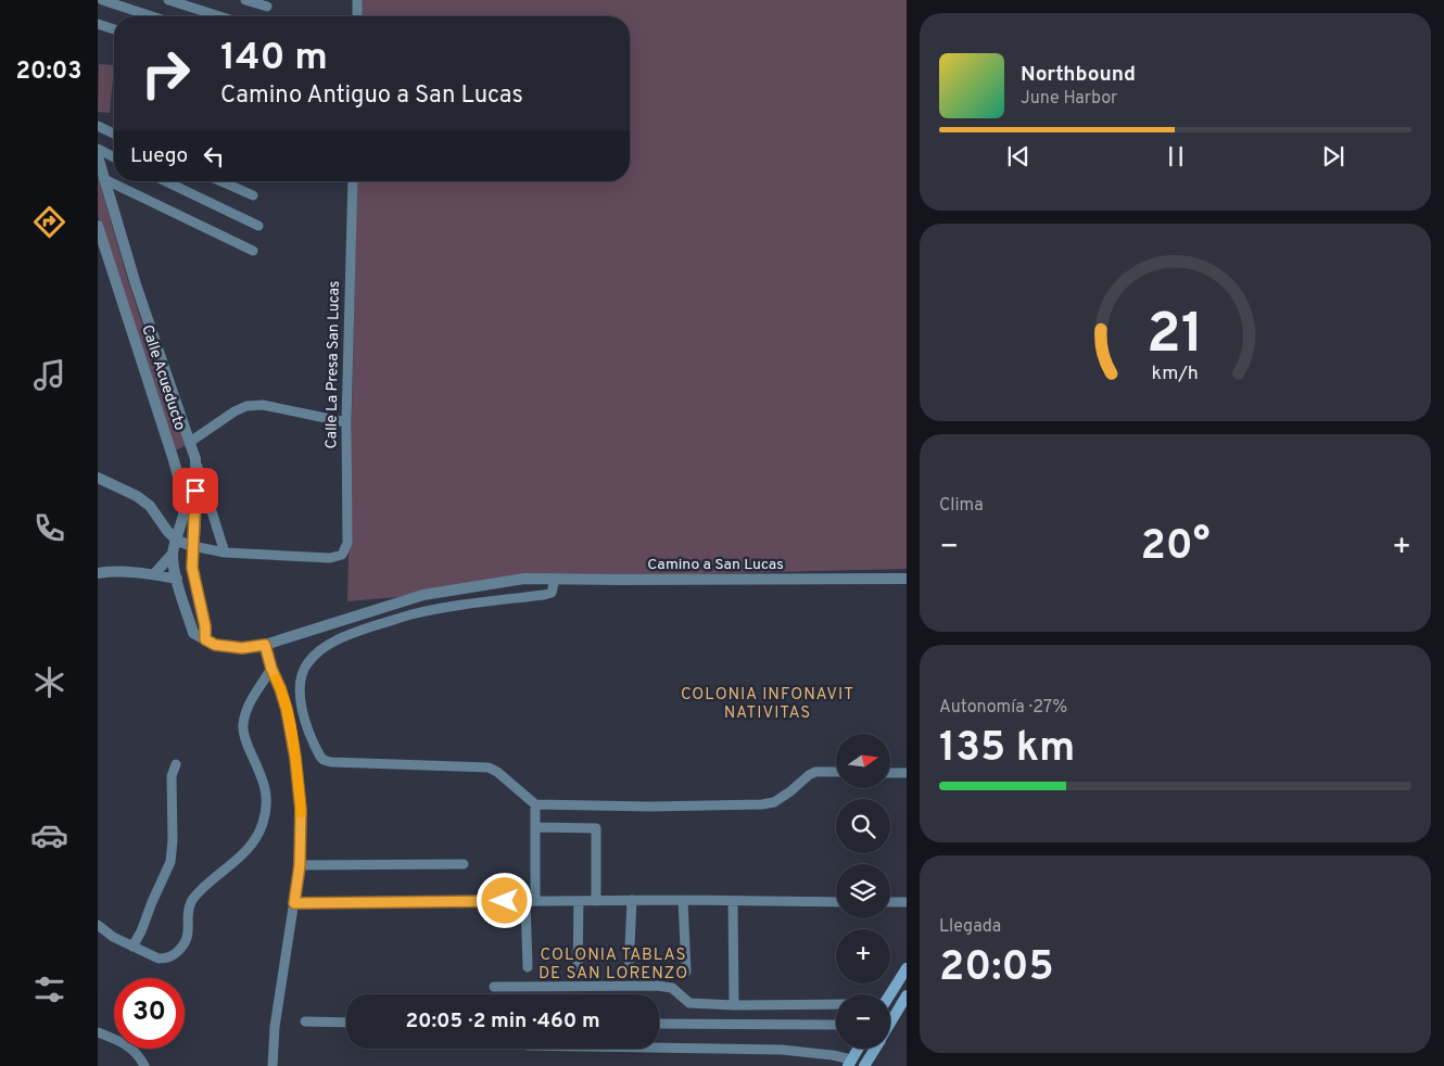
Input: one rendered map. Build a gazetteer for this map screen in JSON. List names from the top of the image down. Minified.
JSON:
{"streets":{"street":["Calle La Presa San Lucas","Calle Acueducto","Camino a San Lucas"]},"crossings":[["Calle La Presa San Lucas","Calle Acueducto"],["Calle Acueducto","Camino a San Lucas"]],"districts":["COLONIA INFONAVIT NATIVITAS","COLONIA TABLAS DE SAN LORENZO"],"north":"right","page":{"tabs":"20:03","turn":["140 m","Camino Antiguo a San Lucas"],"song":["Northbound","June Harbor"],"then":"Luego","tile":["Clima",["Autonomía · 27%","135 km"],["Llegada","20:05"]],"heat":["−","20°","+"],"map_buttons":["+","−"],"limit":"30","trip":"20:05 · 2 min · 460 m","gauge":["21","km/h"]}}
